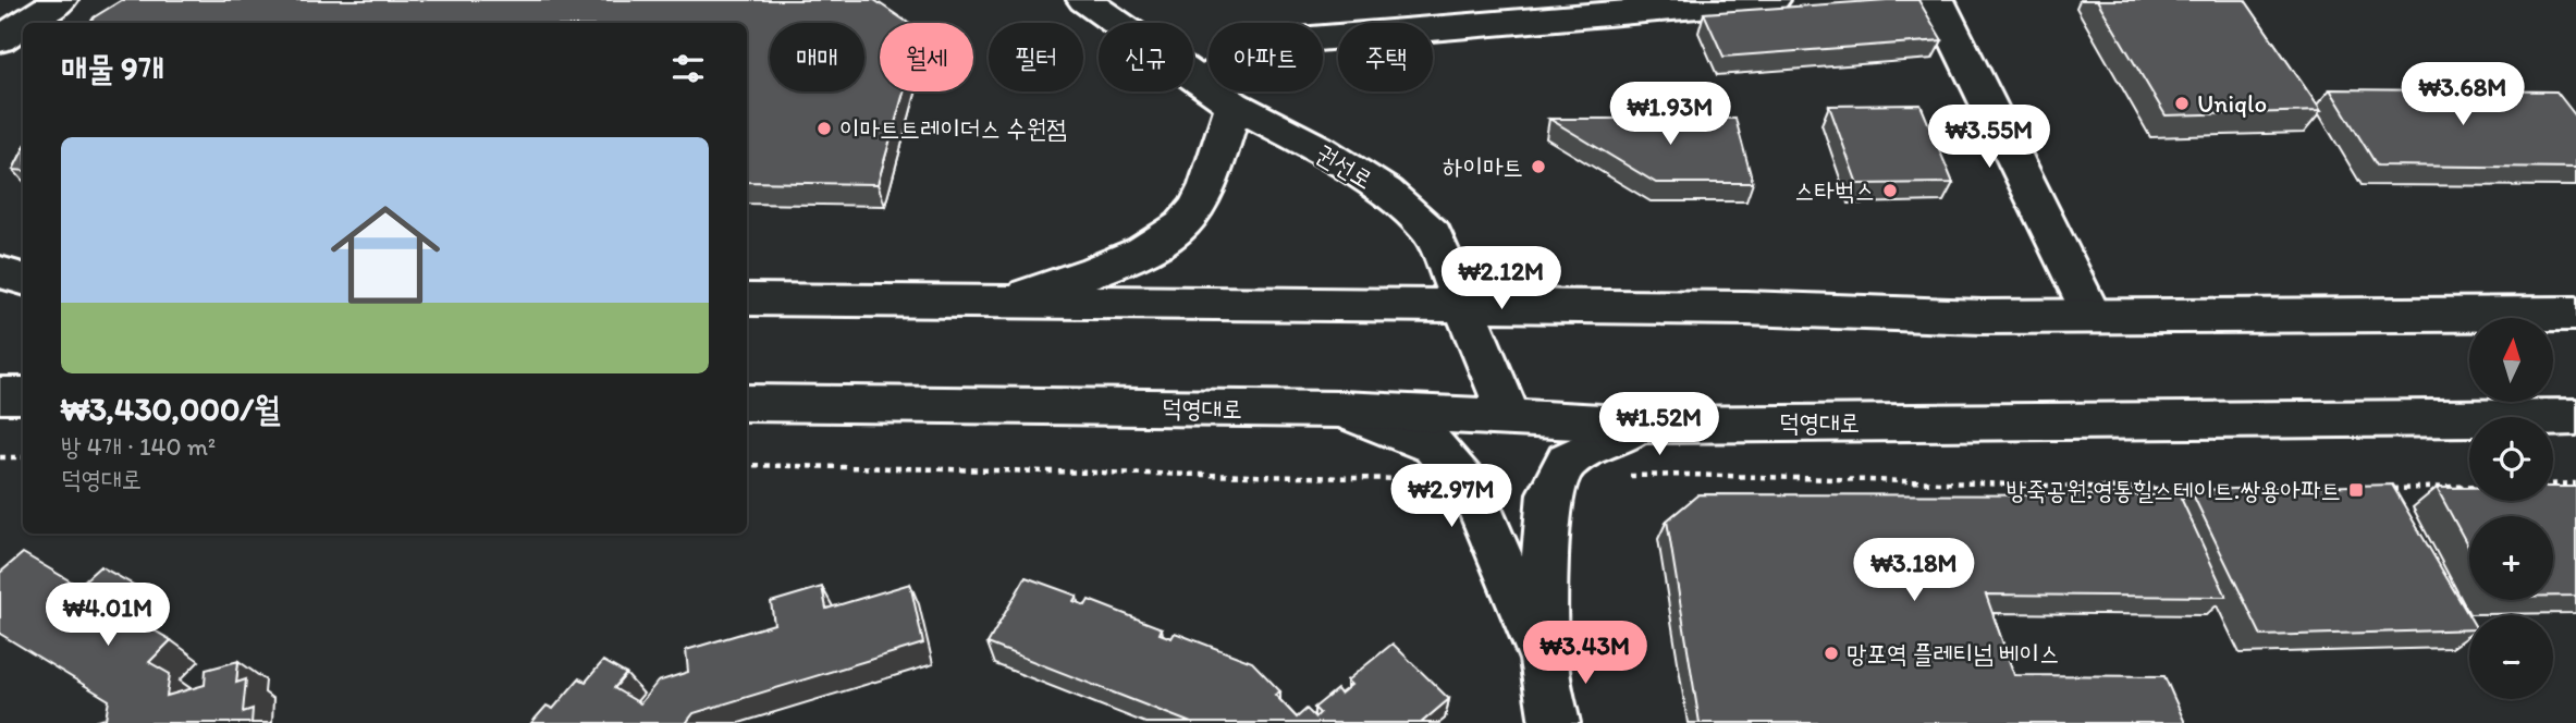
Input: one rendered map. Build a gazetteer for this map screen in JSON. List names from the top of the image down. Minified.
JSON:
{"streets":{"street":["권선로","덕영대로"]},"crossings":[["권선로","덕영대로"]],"places":{"other":["Uniqlo","이마트트레이더스 수원점","하이마트","스타벅스","망포역 플레티넘 베이스"],"transit":["방죽공원.영통힐스테이트.쌍용아파트"]},"north":"top","page":{"chip":["매매","월세","필터","신규","아파트","주택"],"heading":"매물 9개","price":["₩3.68M","₩1.93M","₩3.55M","₩2.12M","₩1.52M","₩2.97M","₩3.18M","₩4.01M","₩3.43M"],"list":[{"name":"₩3,430,000/월","note":"방 4개 · 140 m² · 덕영대로"}],"map_buttons":["+","−"]}}
